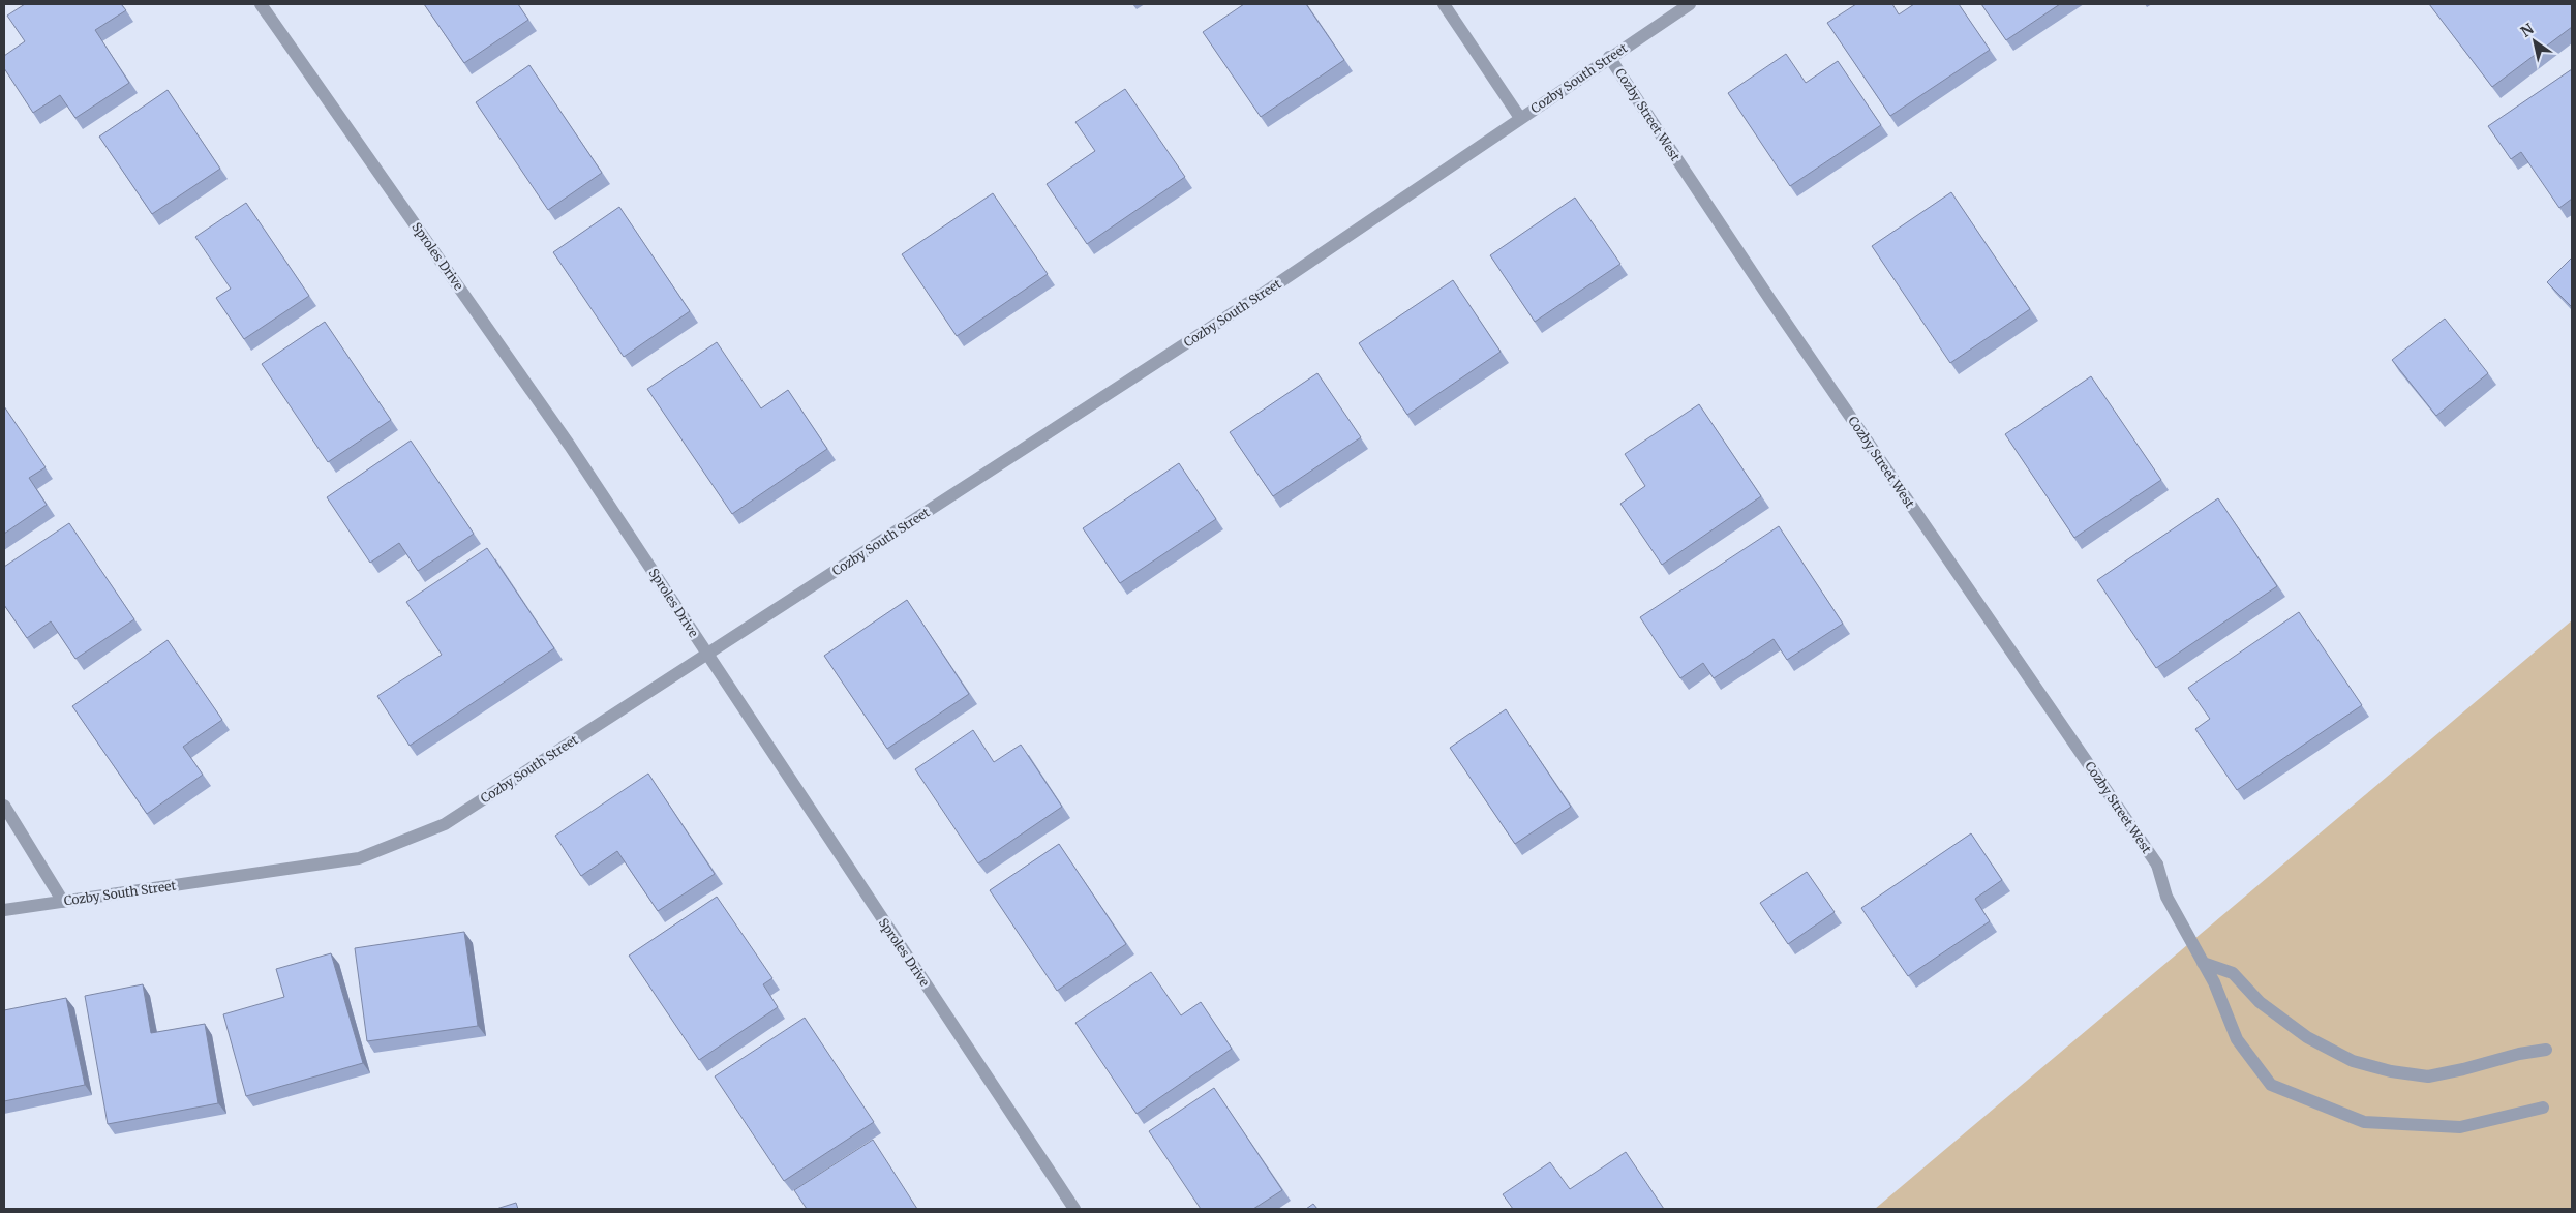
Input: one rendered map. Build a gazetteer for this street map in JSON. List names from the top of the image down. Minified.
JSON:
{"streets":{"street":["Cozby South Street","Cozby Street West","Sproles Drive"]},"crossings":[["Cozby South Street","Cozby Street West"],["Cozby South Street","Sproles Drive"]],"north":"top left"}
